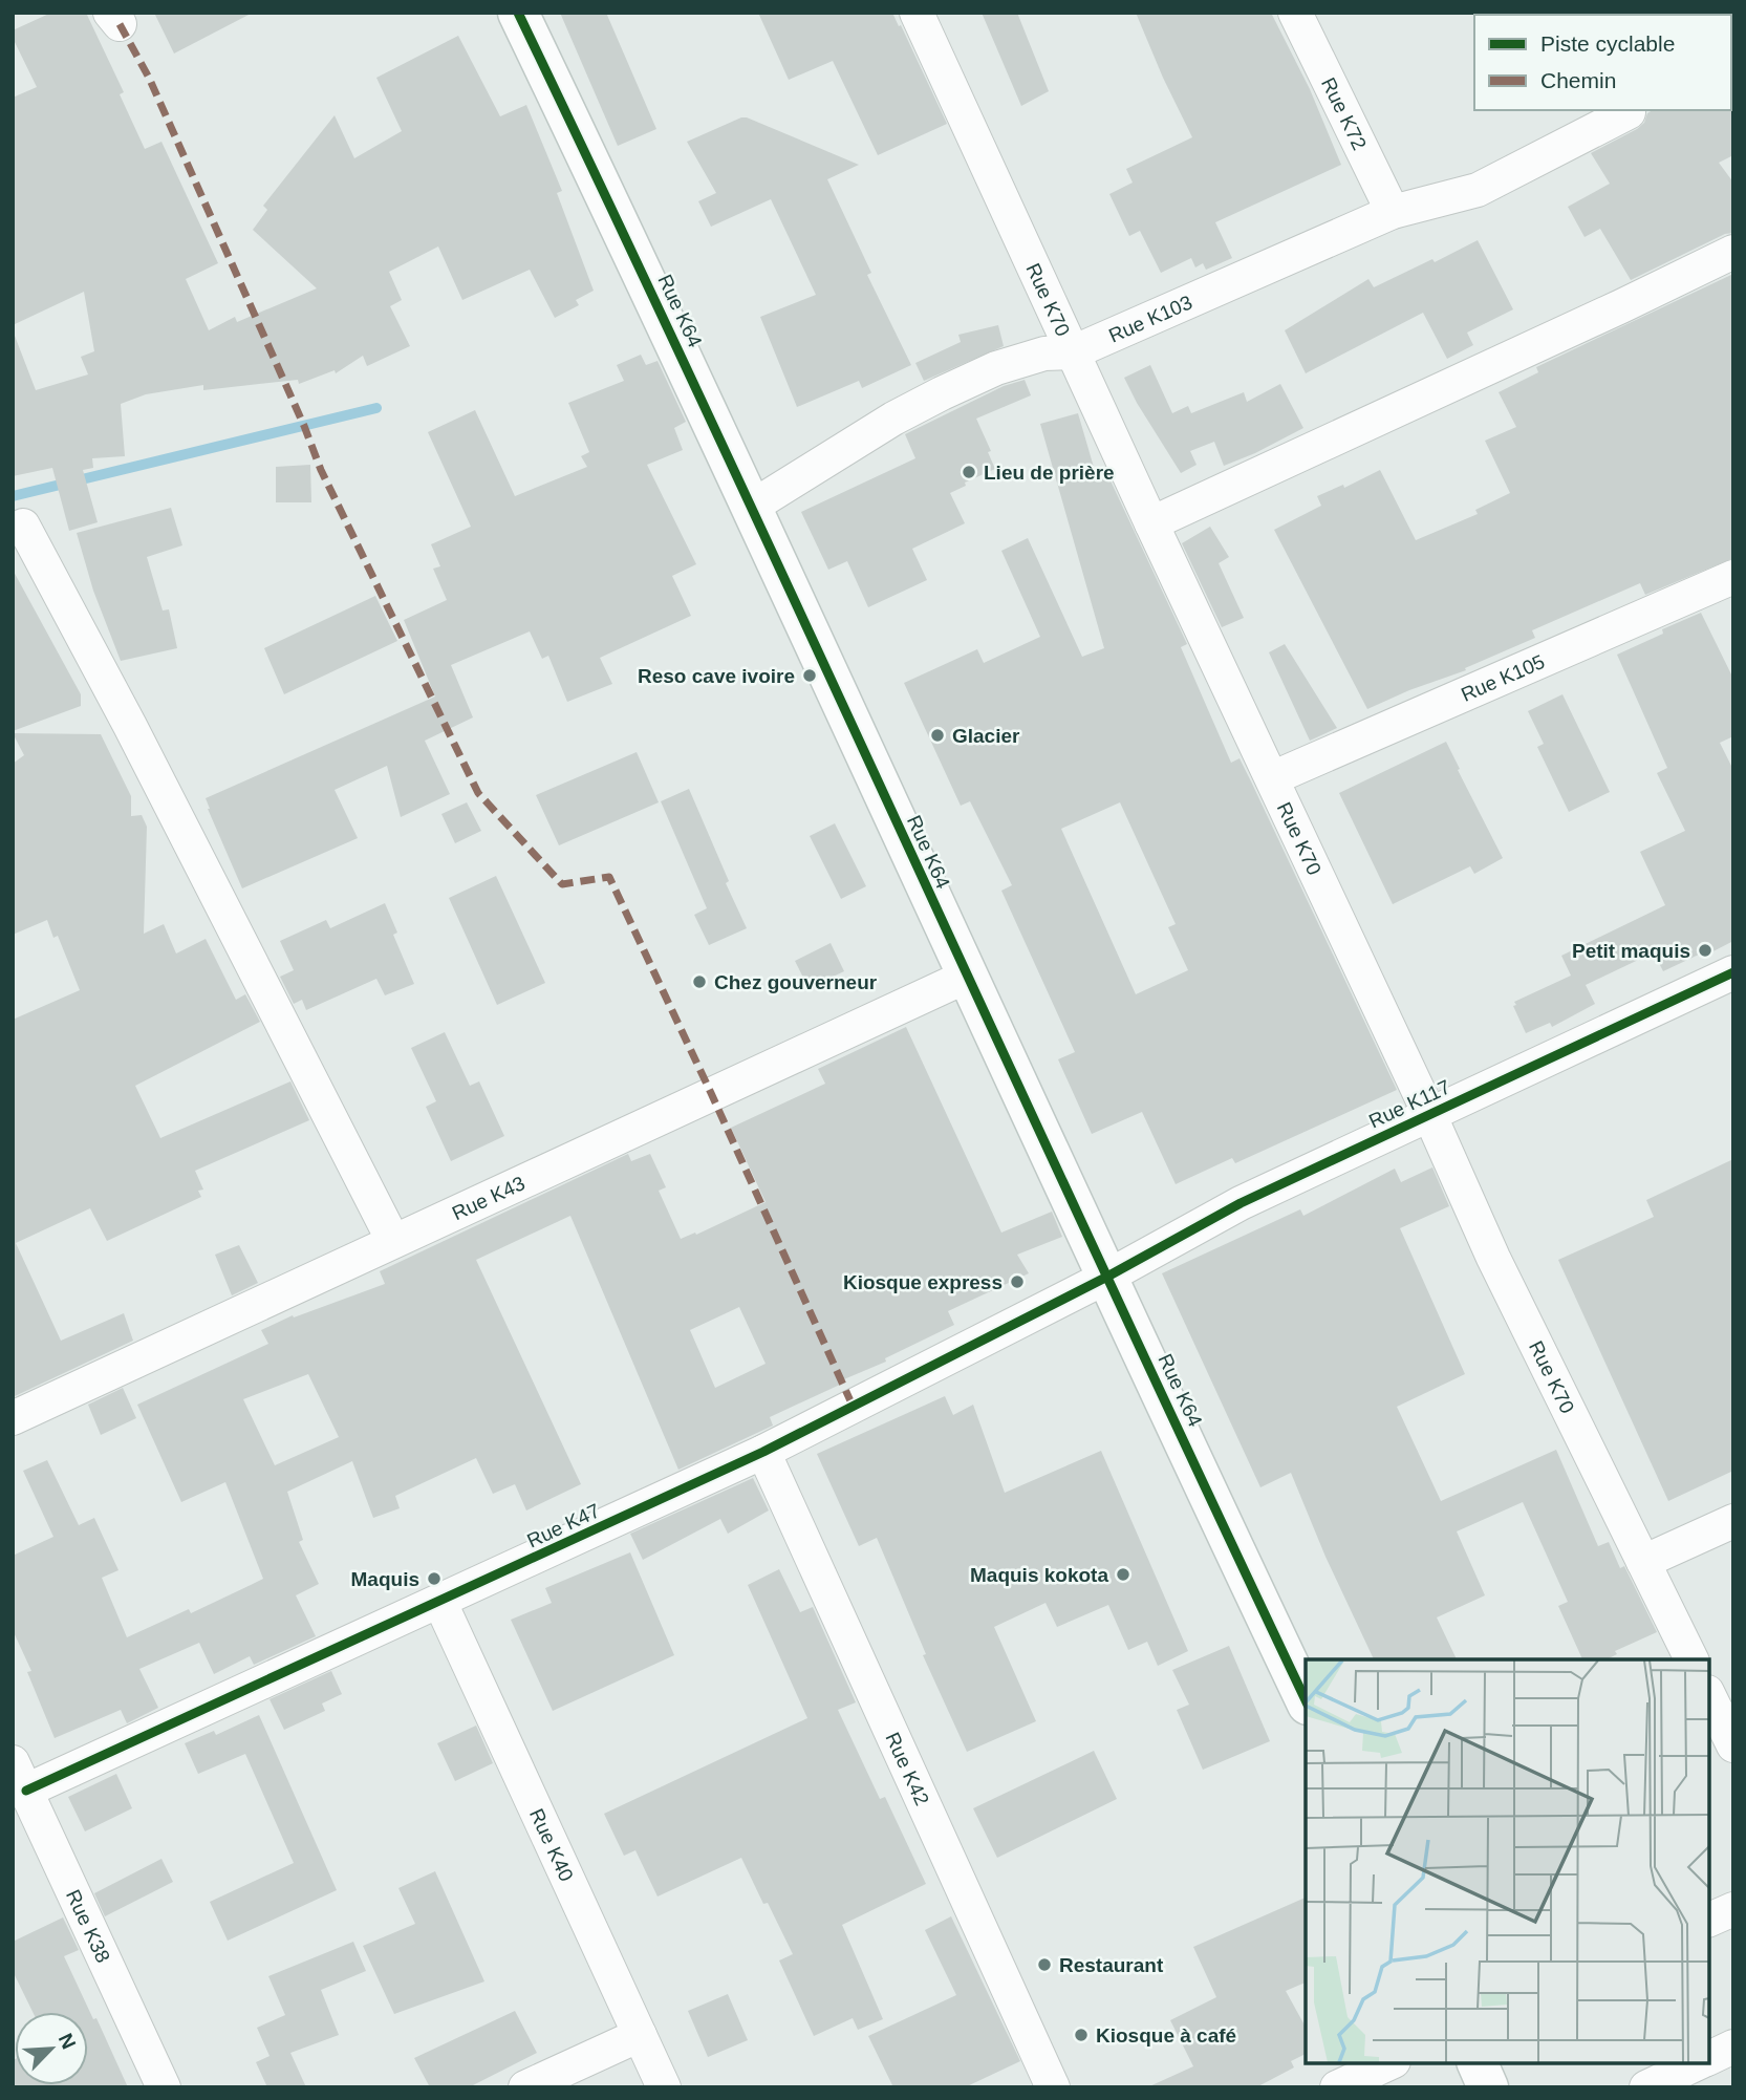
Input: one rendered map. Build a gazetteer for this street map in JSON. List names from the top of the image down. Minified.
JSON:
{"streets":{"street":["Rue K72","Rue K70","Rue K64","Rue K103","Rue K105","Rue K117","Rue K43","Rue K47","Rue K42","Rue K40","Rue K38"]},"crossings":[["Rue K72","Rue K103"],["Rue K70","Rue K103"],["Rue K70","Rue K105"],["Rue K70","Rue K117"],["Rue K64","Rue K103"],["Rue K64","Rue K117"],["Rue K64","Rue K43"],["Rue K64","Rue K47"],["Rue K117","Rue K47"],["Rue K47","Rue K42"],["Rue K47","Rue K40"],["Rue K47","Rue K38"]],"places":["Lieu de prière","Reso cave ivoire","Glacier","Petit maquis","Chez gouverneur","Kiosque express","Maquis kokota","Maquis","Restaurant","Kiosque à café"],"legend":["Piste cyclable","Chemin"],"north":"top right"}
